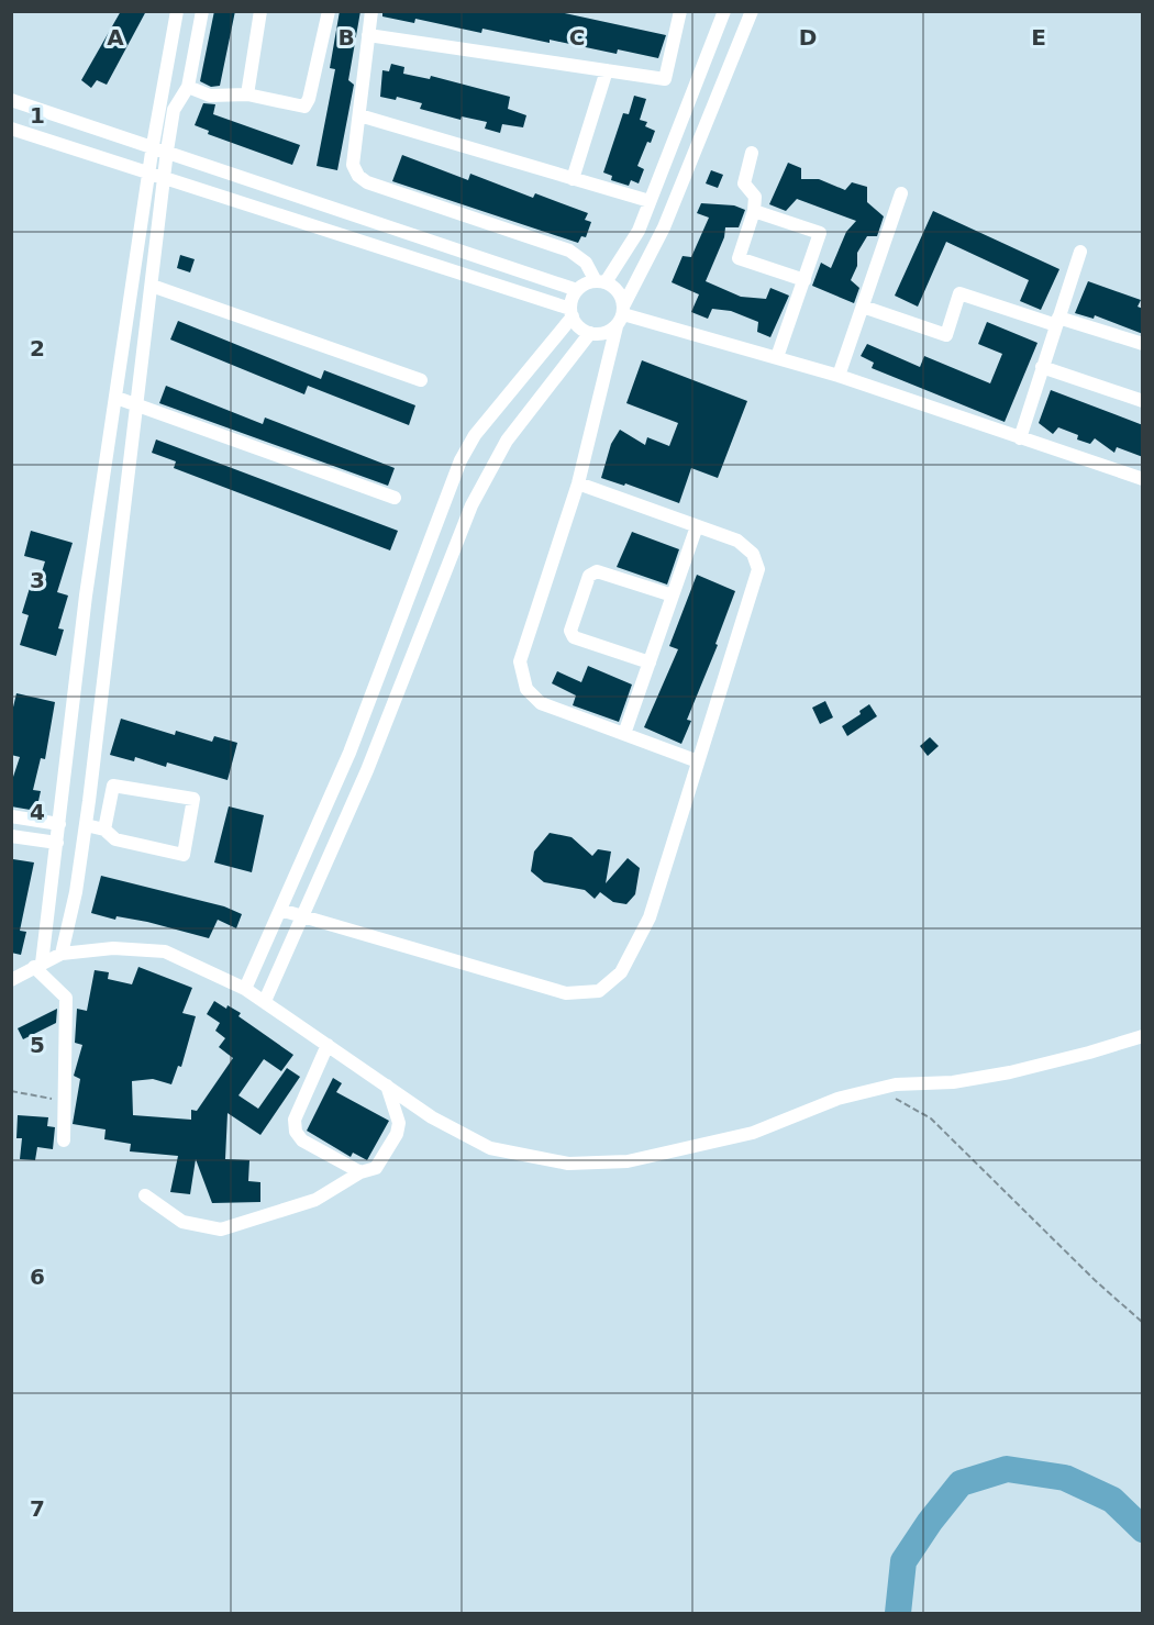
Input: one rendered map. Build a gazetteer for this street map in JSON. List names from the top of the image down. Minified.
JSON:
{"grid":{"columns":["A","B","C","D","E"],"rows":["1","2","3","4","5","6","7"]}}
